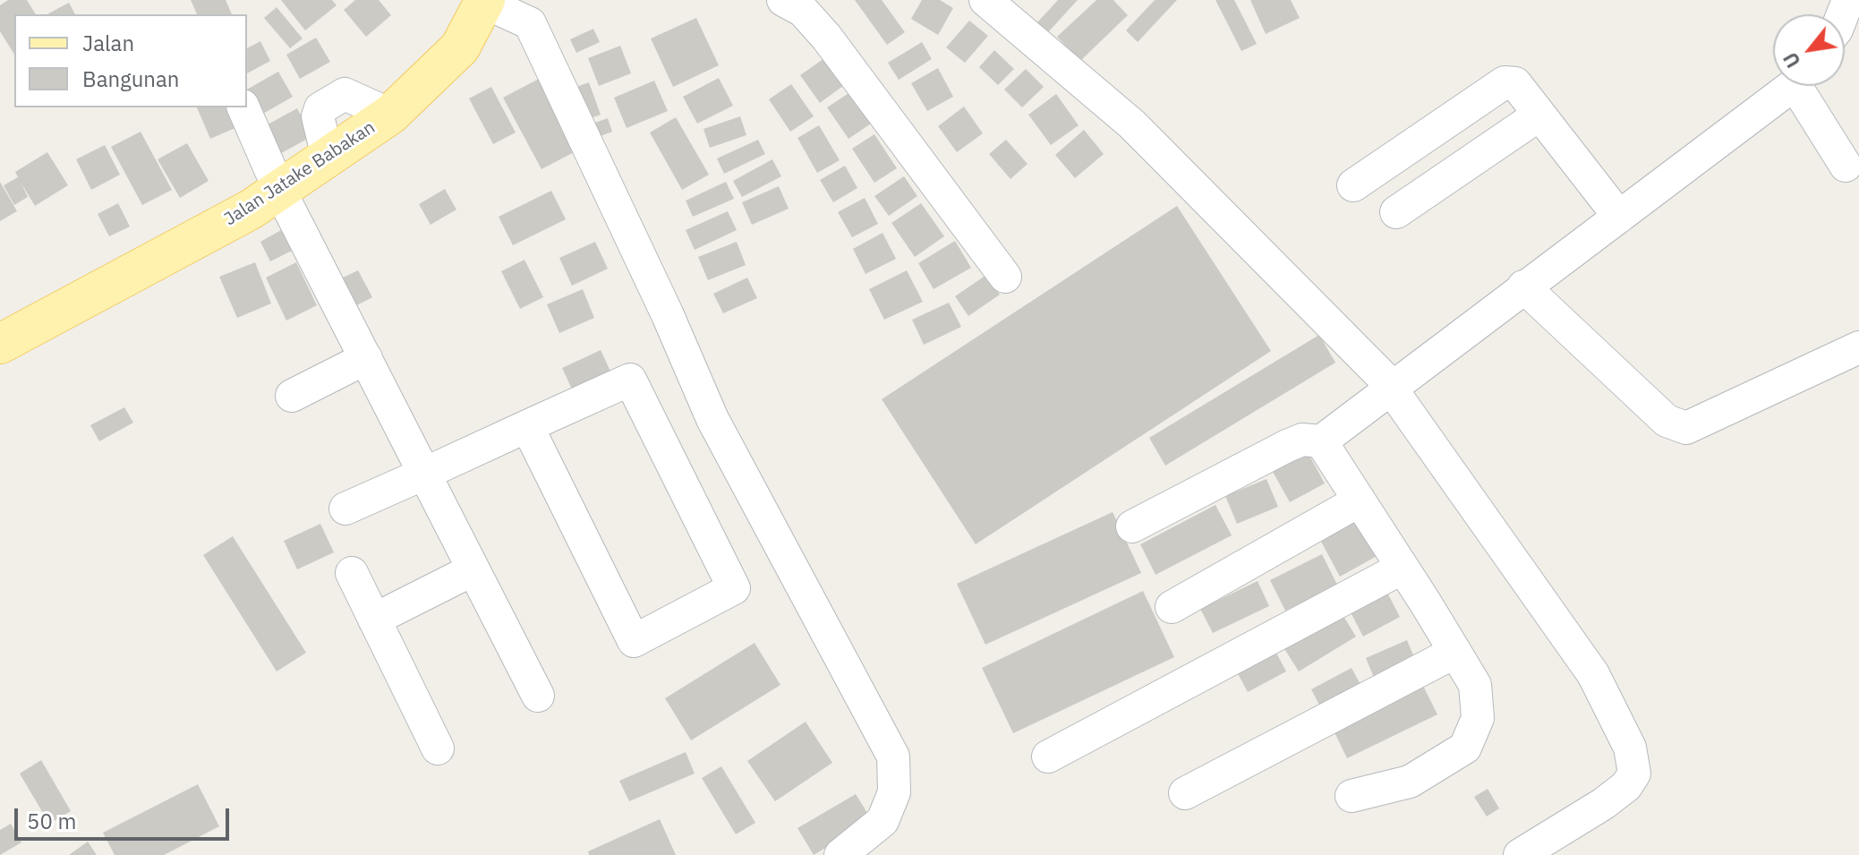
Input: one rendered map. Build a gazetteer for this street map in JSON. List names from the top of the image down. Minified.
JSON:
{"streets":{"main road":["Jalan Jatake Babakan"]},"legend":["Jalan","Bangunan"],"scale_bar":"50 m","north":"bottom left"}
